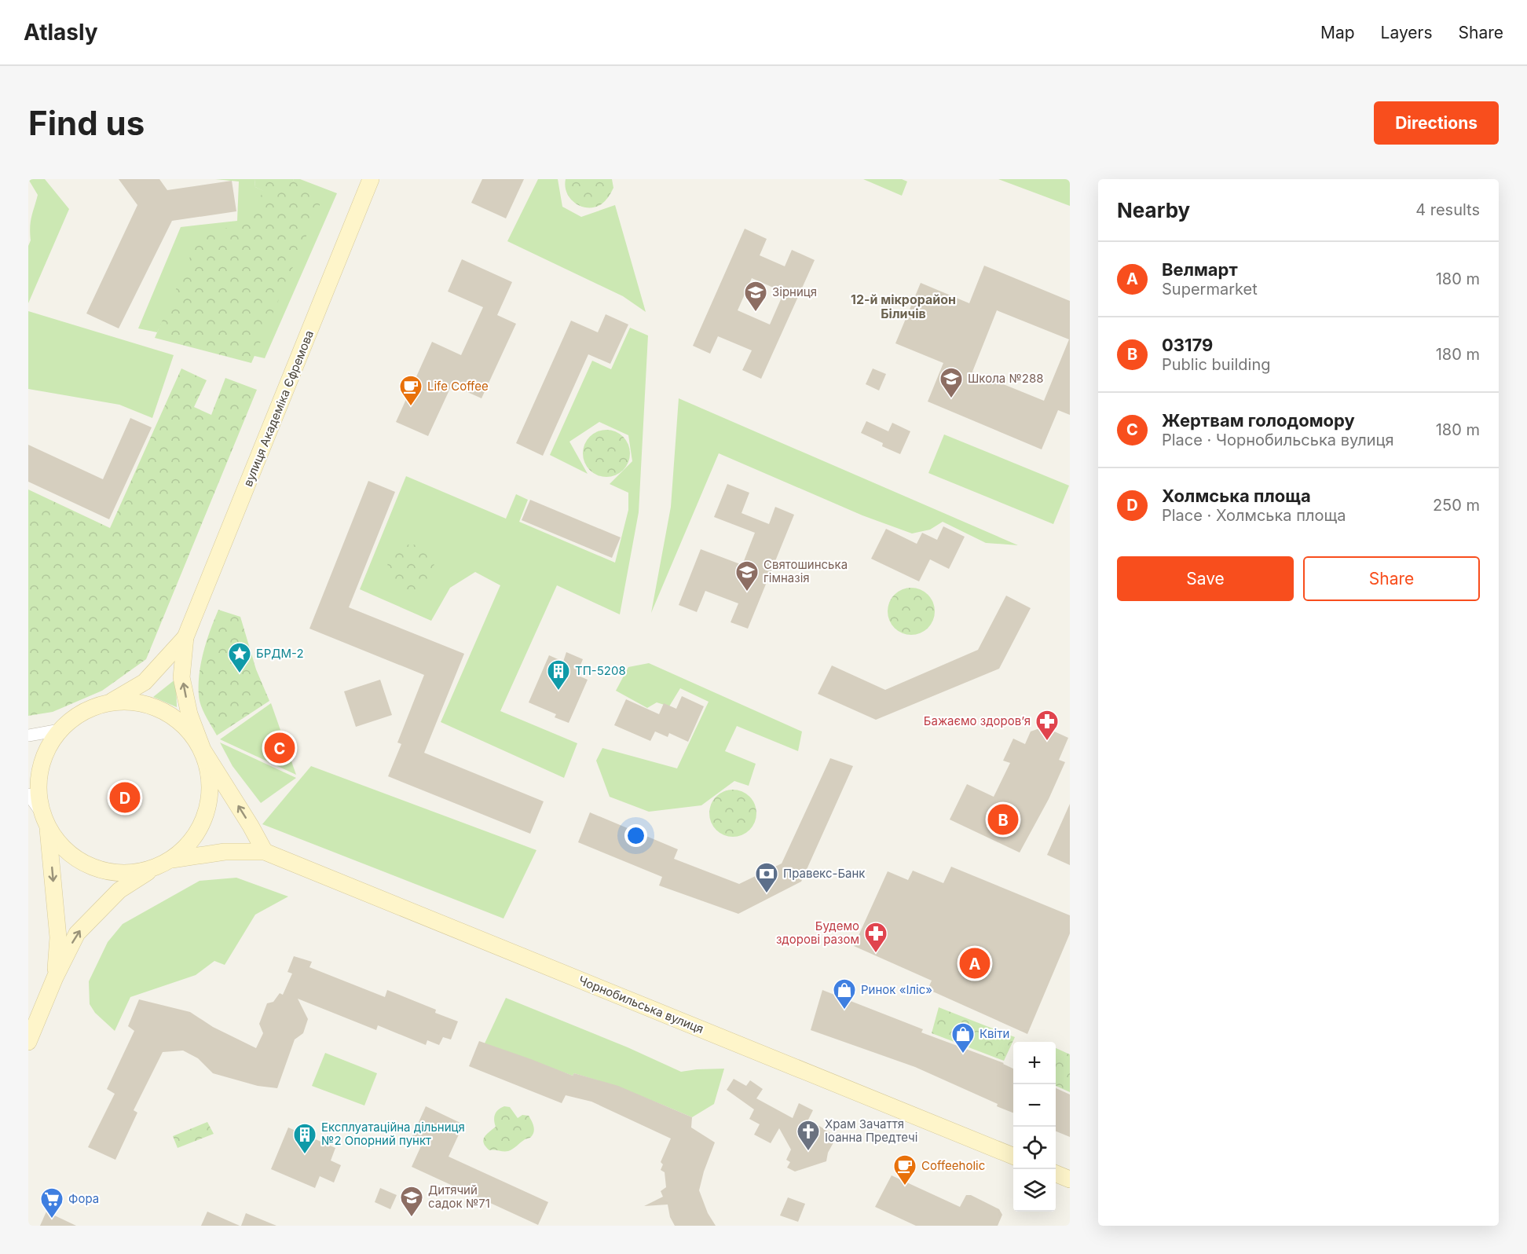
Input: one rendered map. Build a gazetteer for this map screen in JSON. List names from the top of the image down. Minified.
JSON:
{"streets":{"main road":["вулиця Академіка Єфремова","Чорнобильська вулиця"]},"districts":["12-й мікрорайон Біличів"],"places":{"school or university":["Зірниця","Школа №288","Святошинська гімназія","Дитячий садок №71"],"cafe":["Life Coffee","Coffeeholic"],"place":["БРДМ-2"],"building":["ТП-5208","Експлуатаційна дільниця №2 Опорний пункт"],"pharmacy":["Бажаємо здоровʼя","Будемо здорові разом"],"bank":["Правекс-Банк"],"shop":["Ринок «Іліс»","Квіти"],"church":["Храм Зачаття Іоанна Предтечі"],"supermarket":["Фора"]},"page":{"header":"Atlasly","nav":["Map","Layers","Share"],"buttons":["Directions",["Save","Share"]],"title":"Find us","heading":["Nearby","4 results"],"list":[{"mark":"A","name":"Велмарт","note":"Supermarket","value":"180 m"},{"mark":"B","name":"03179","note":"Public building","value":"180 m"},{"mark":"C","name":"Жертвам голодомору","note":"Place · Чорнобильська вулиця","value":"180 m"},{"mark":"D","name":"Холмська площа","note":"Place · Холмська площа","value":"250 m"}],"pins":["C","D","B","A"],"map_buttons":["+","−"]}}
